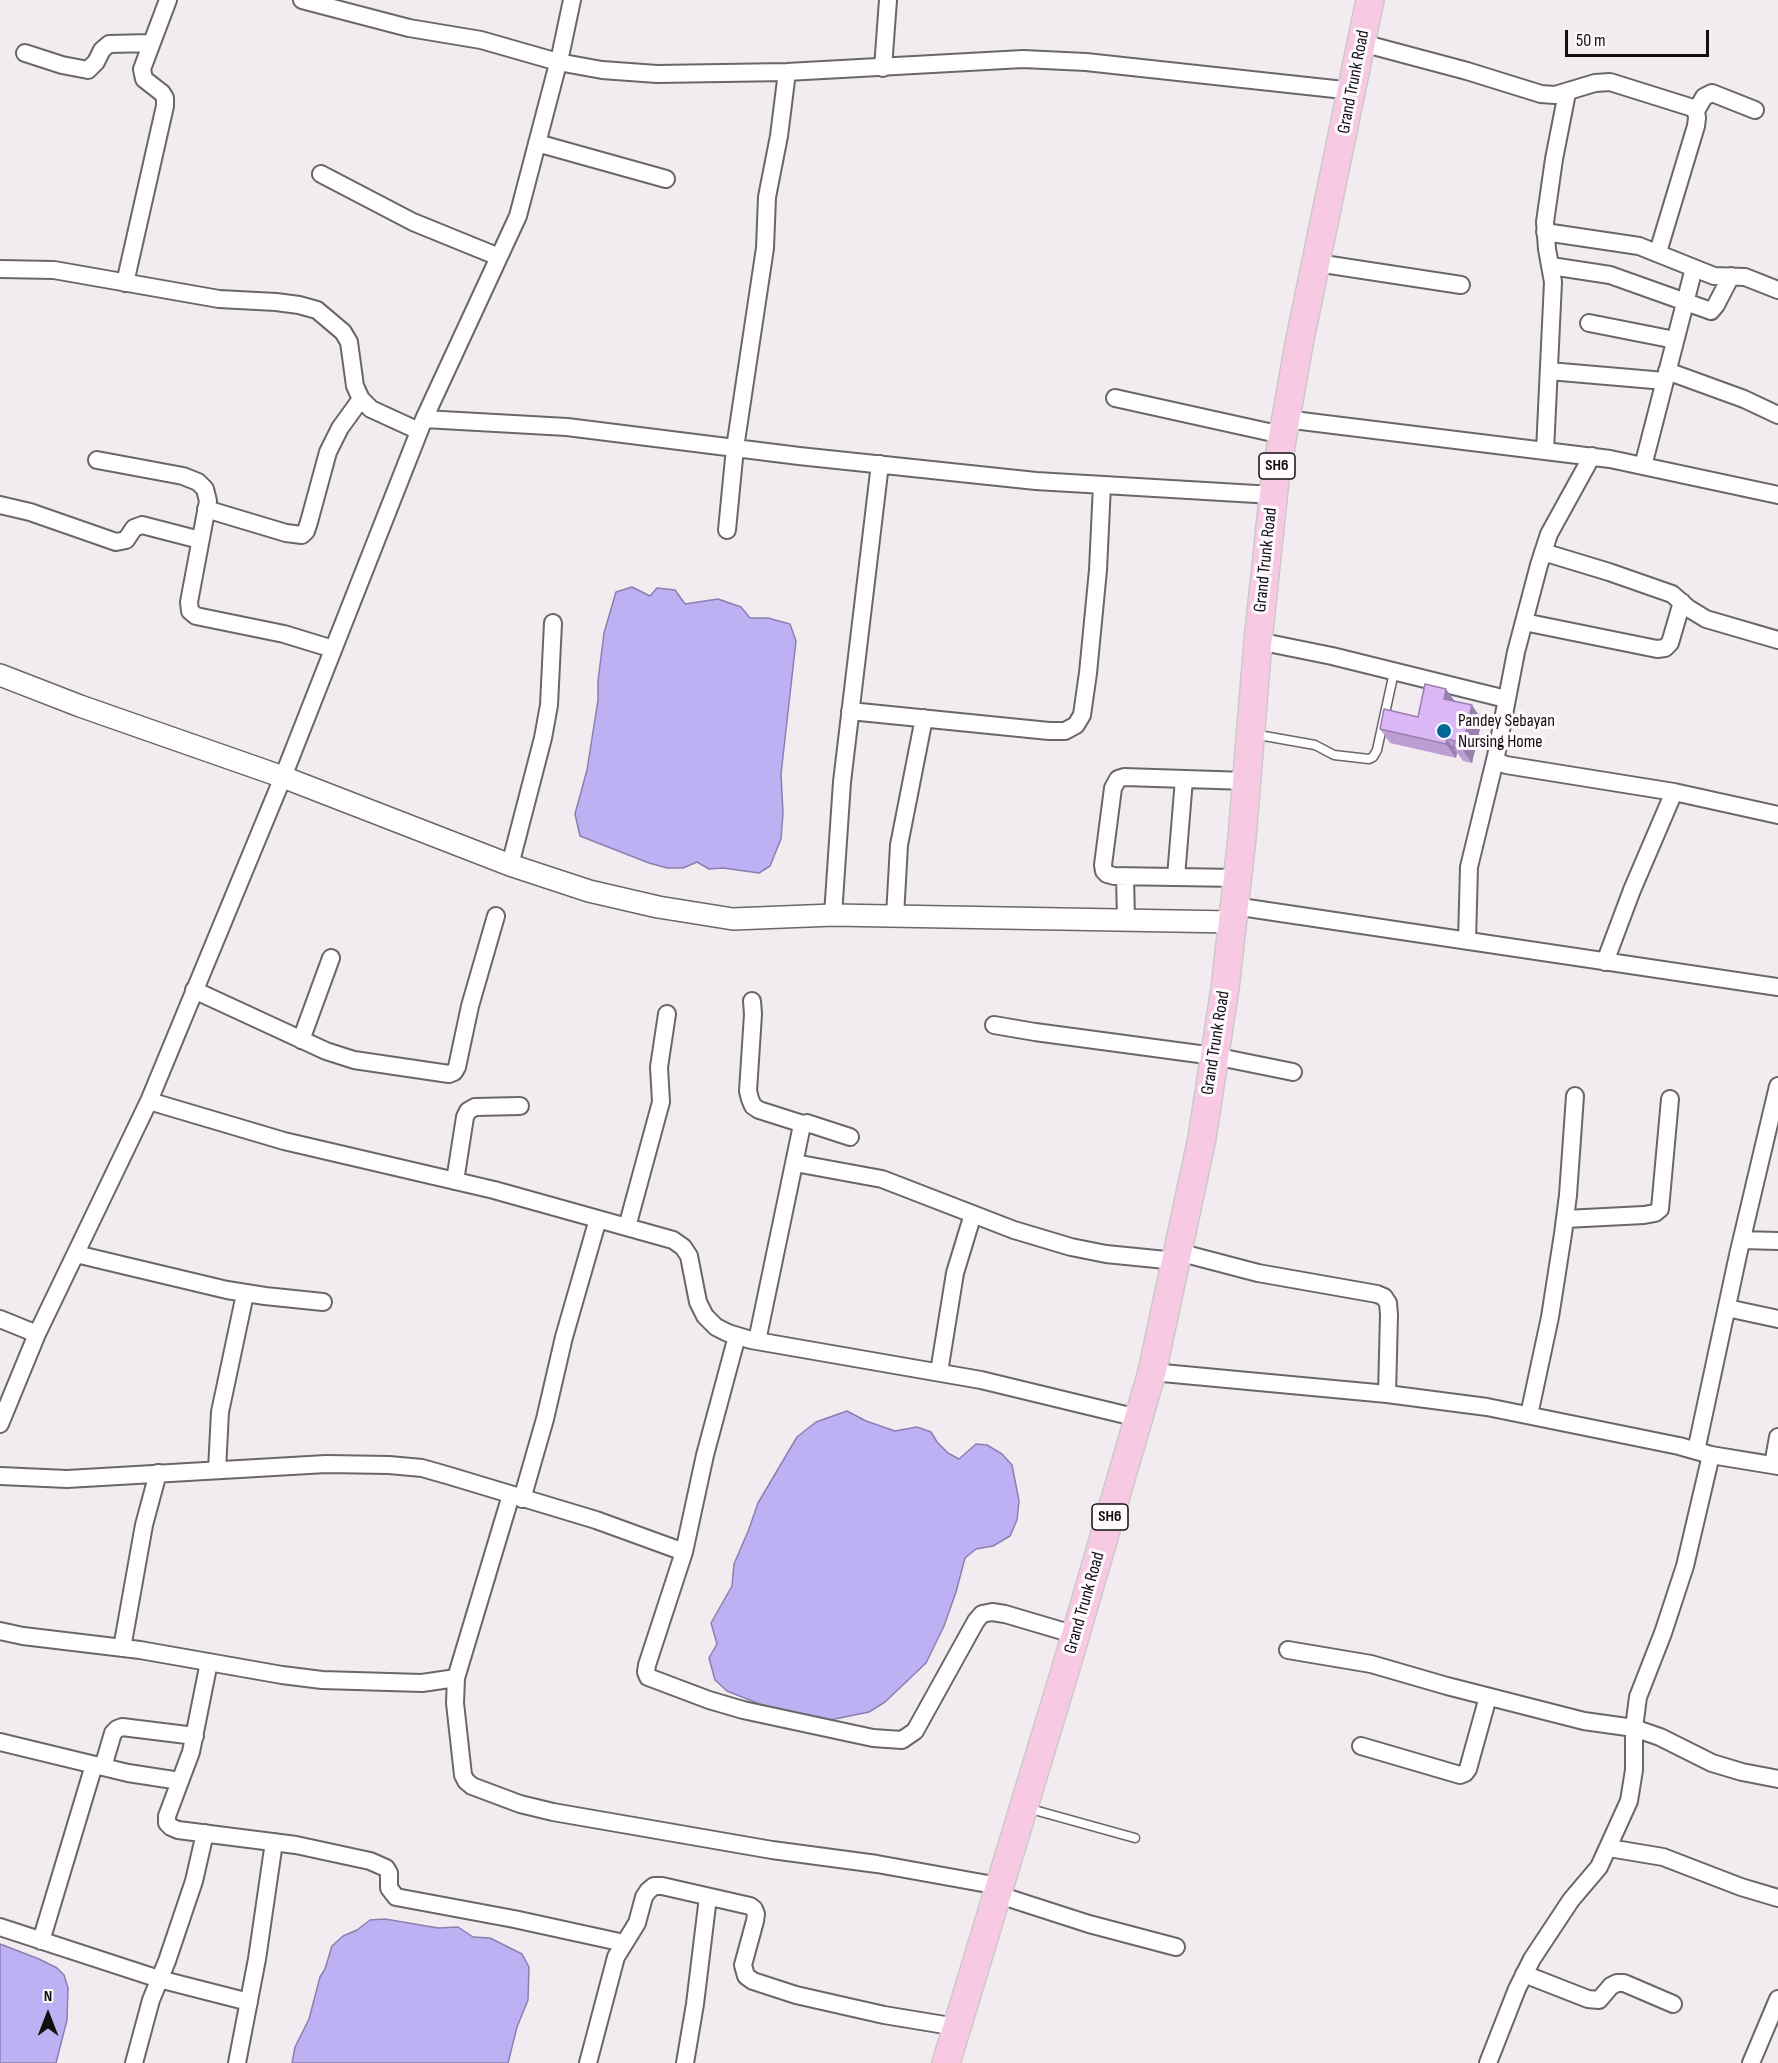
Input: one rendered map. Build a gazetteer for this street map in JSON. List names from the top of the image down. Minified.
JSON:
{"streets":{"main road":["Grand Trunk Road","SH6"]},"places":["Pandey Sebayan Nursing Home"],"scale_bar":"50 m","north":"top"}
